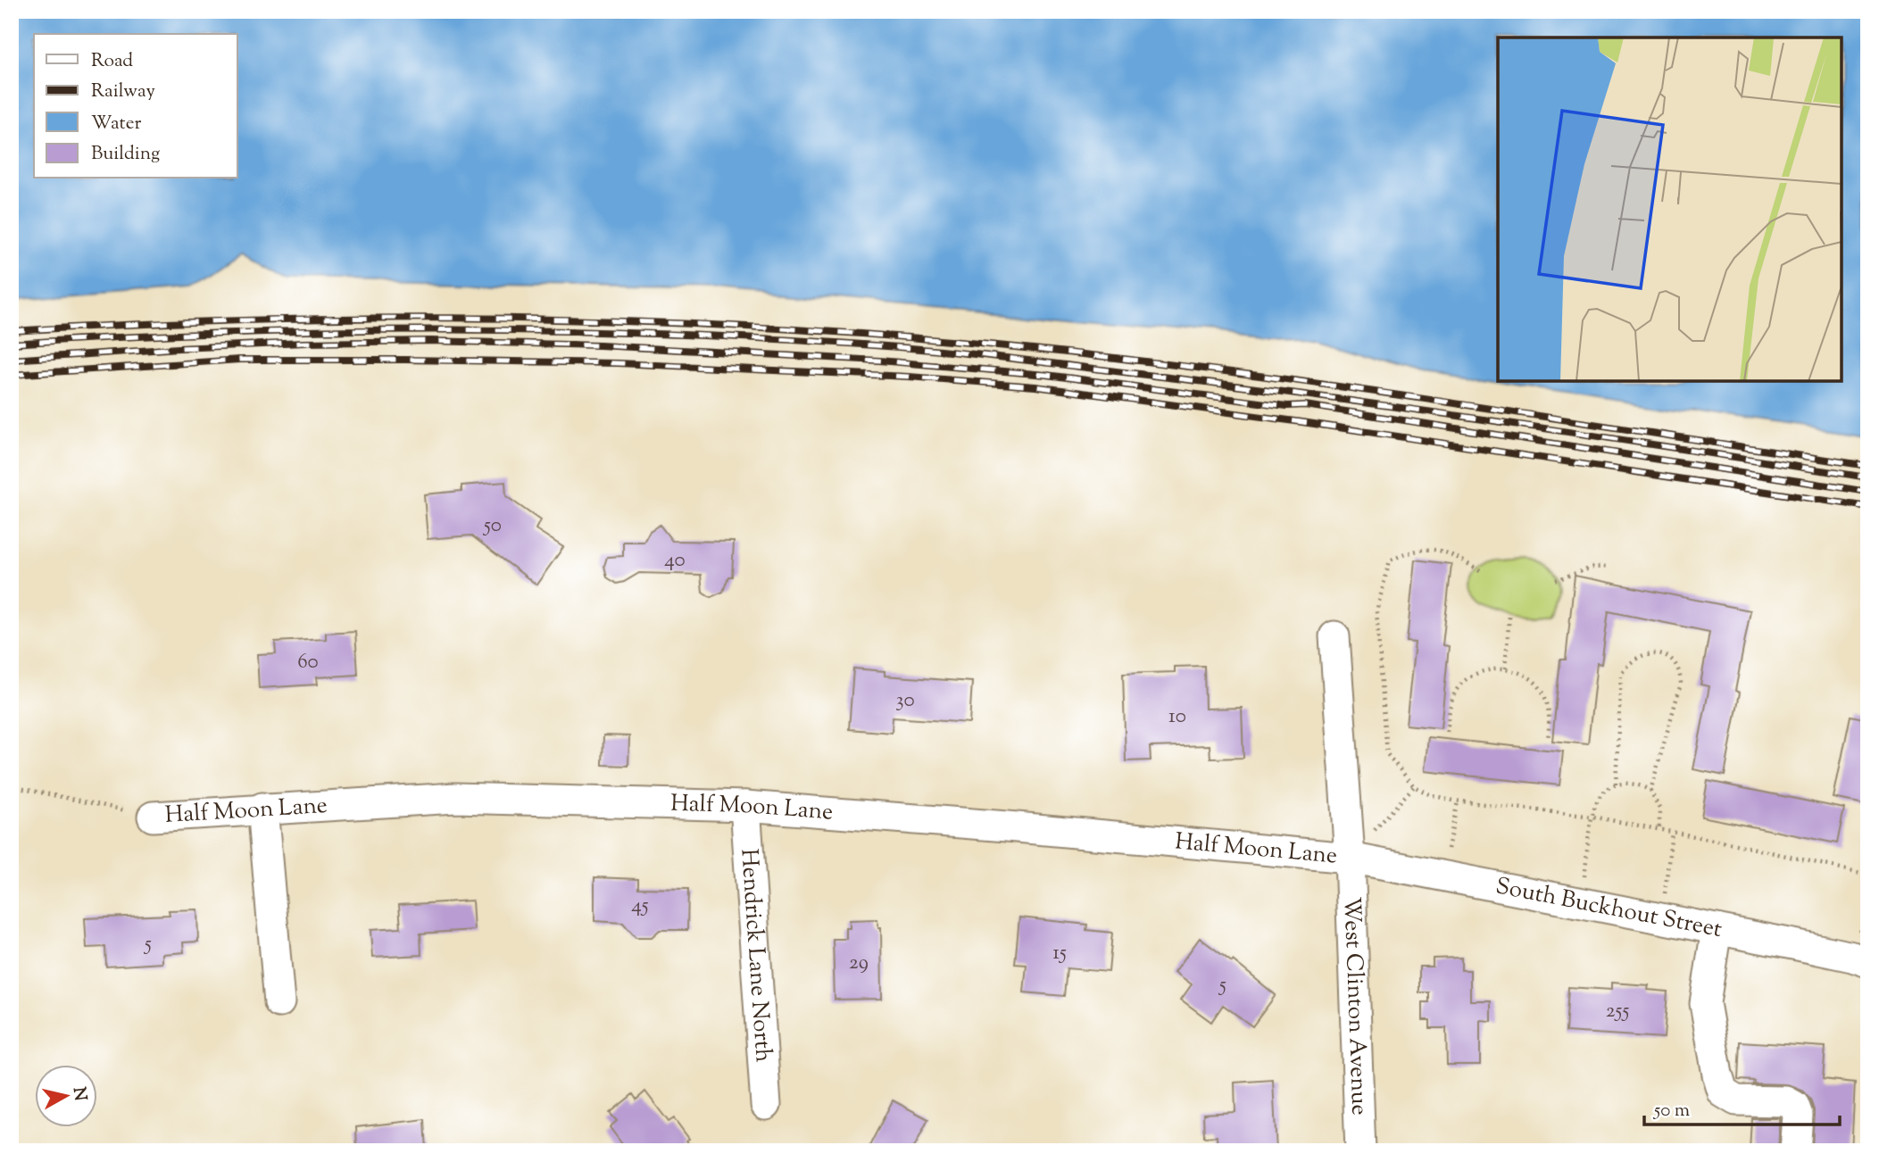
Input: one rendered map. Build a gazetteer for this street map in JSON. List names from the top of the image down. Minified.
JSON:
{"streets":{"street":["Half Moon Lane","South Buckhout Street","Hendrick Lane North","West Clinton Avenue"]},"crossings":[["Half Moon Lane","South Buckhout Street"],["Half Moon Lane","Hendrick Lane North"],["Half Moon Lane","West Clinton Avenue"],["South Buckhout Street","West Clinton Avenue"]],"house_numbers":["50","40","60","30","10","45","5","15","29","5","255"],"legend":["Road","Railway","Water","Building"],"scale_bar":"50 m","north":"right"}
